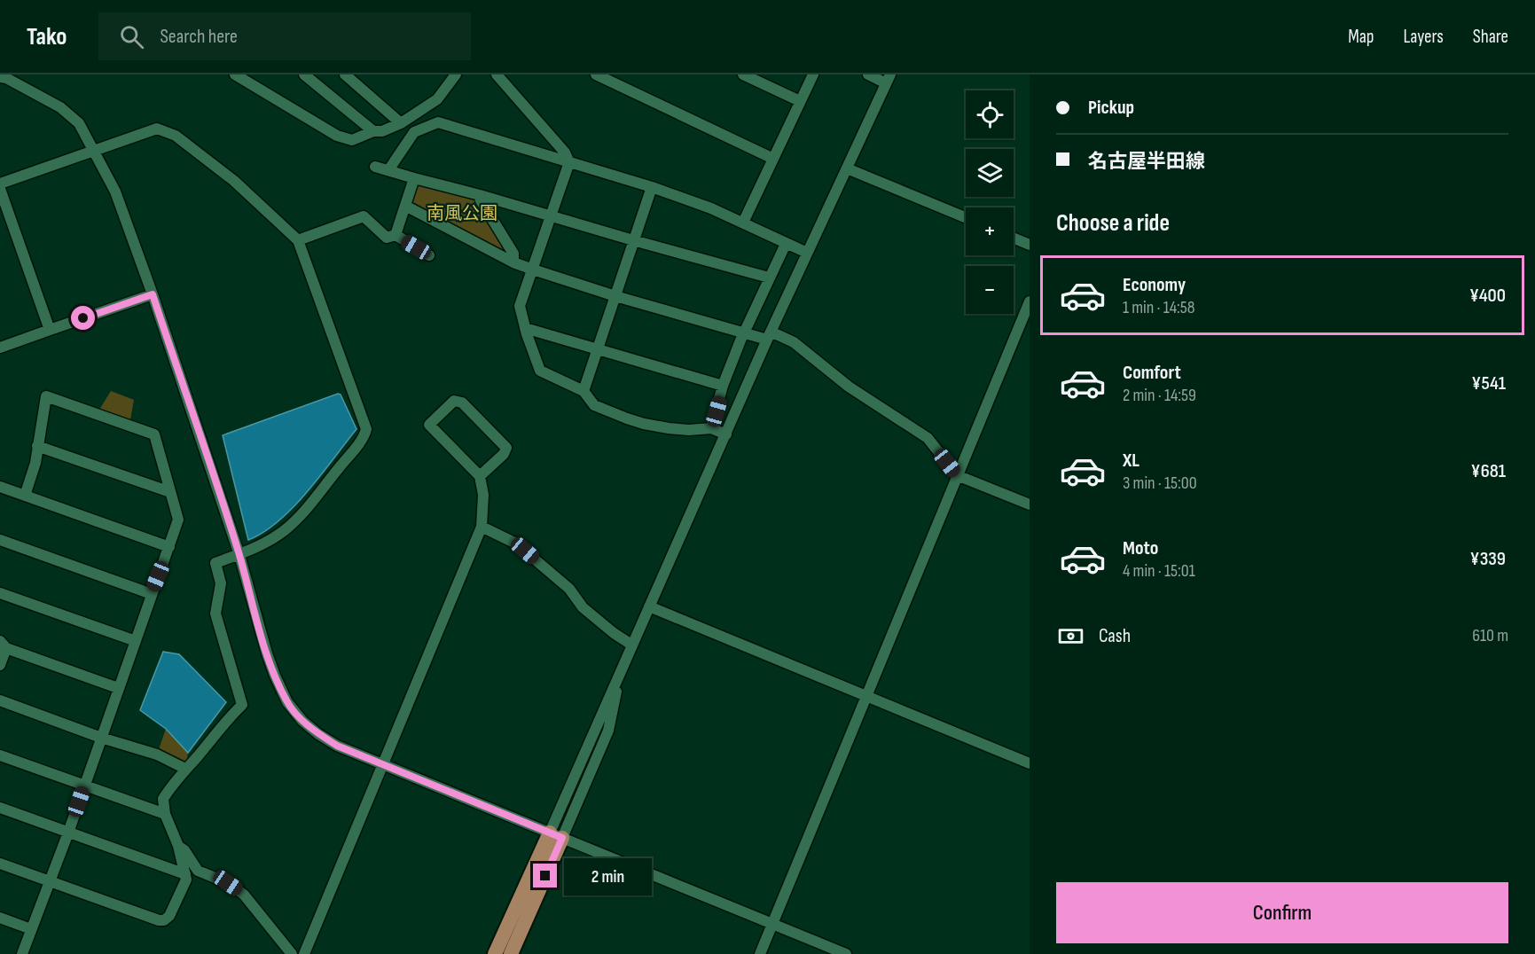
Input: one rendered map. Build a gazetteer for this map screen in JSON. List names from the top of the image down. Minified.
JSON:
{"parks":["南風公園"],"page":{"header":"Tako","search":"Search here","nav":["Map","Layers","Share"],"banner":["Pickup","名古屋半田線"],"map_buttons":["+","−"],"heading":"Choose a ride","list":[{"name":"Economy","note":"1 min · 14:58","value":"¥400"},{"name":"Comfort","note":"2 min · 14:59","value":"¥541"},{"name":"XL","note":"3 min · 15:00","value":"¥681"},{"name":"Moto","note":"4 min · 15:01","value":"¥339"}],"pay":["Cash","610 m"],"bubble":"2 min","buttons":"Confirm"}}
